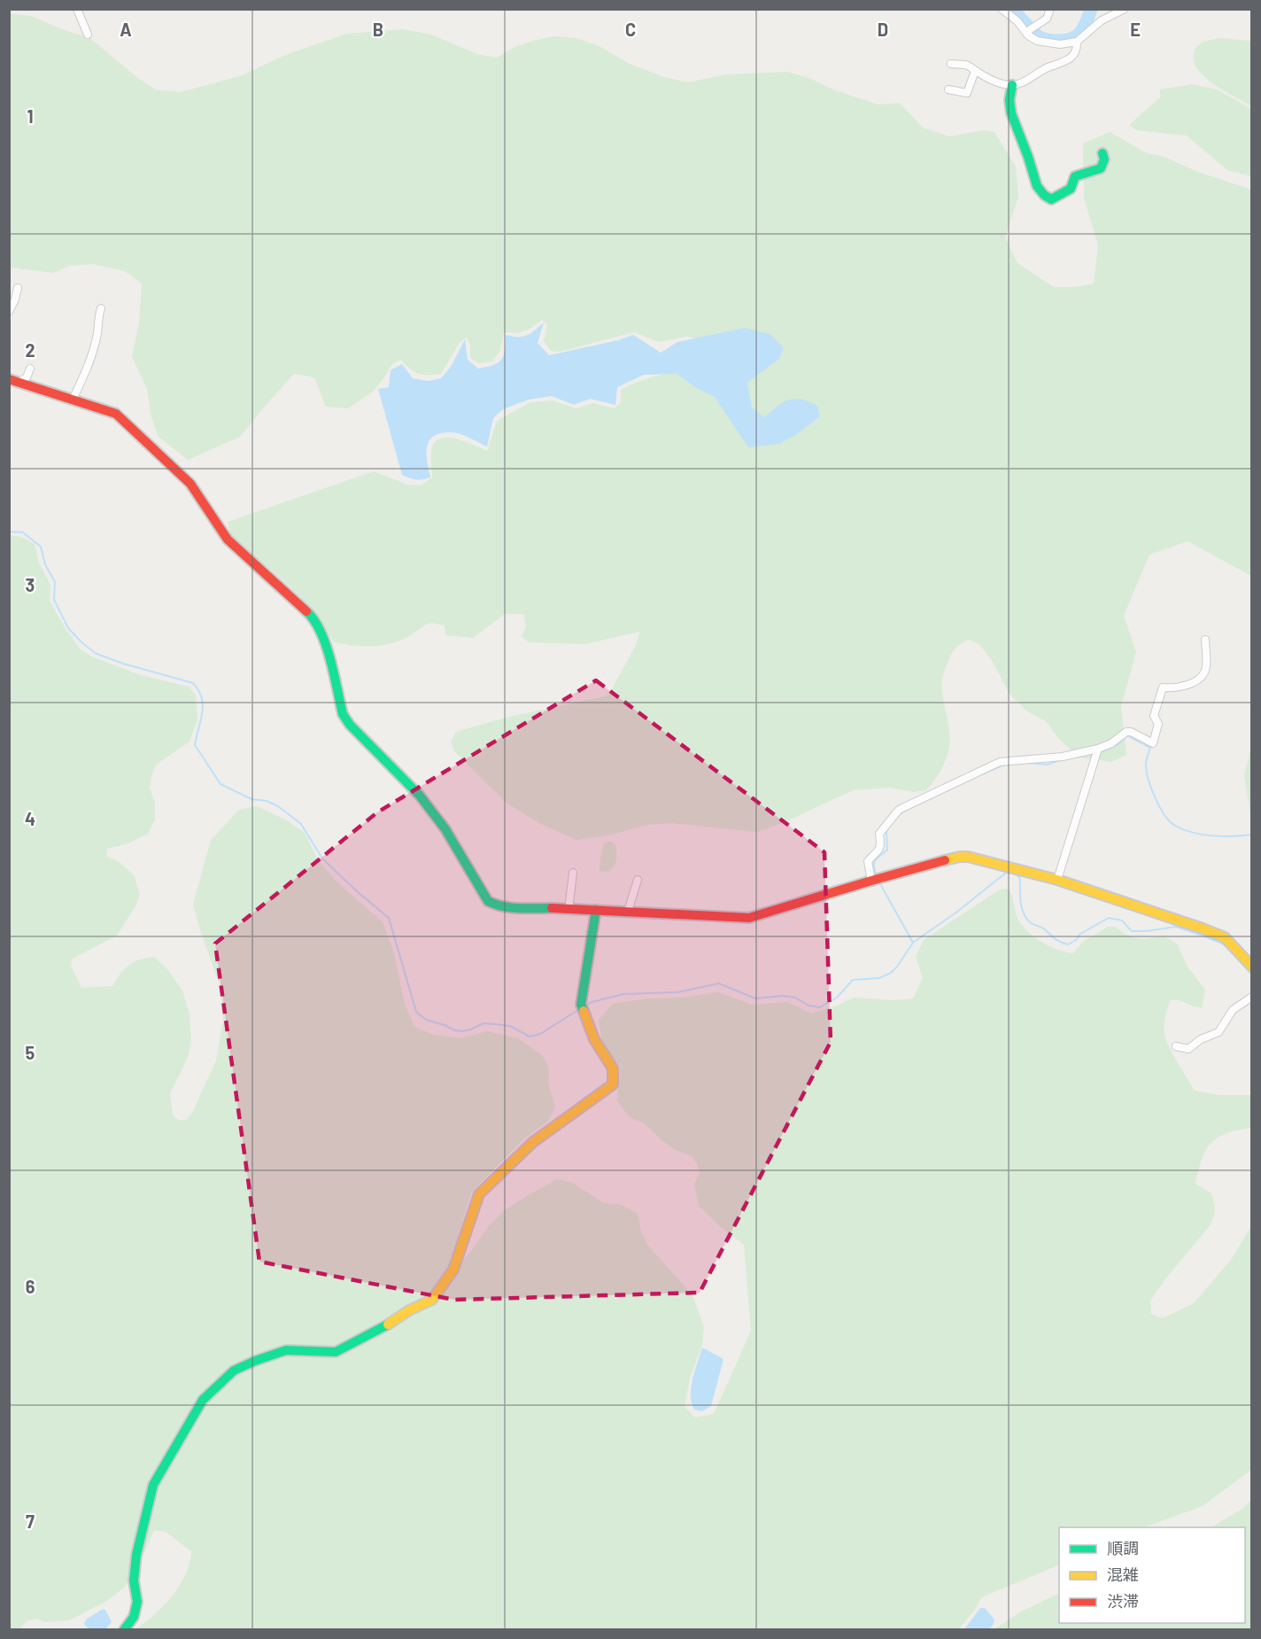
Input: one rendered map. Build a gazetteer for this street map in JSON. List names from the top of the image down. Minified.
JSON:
{"legend":["順調","混雑","渋滞"],"grid":{"columns":["A","B","C","D","E"],"rows":["1","2","3","4","5","6","7"]}}
